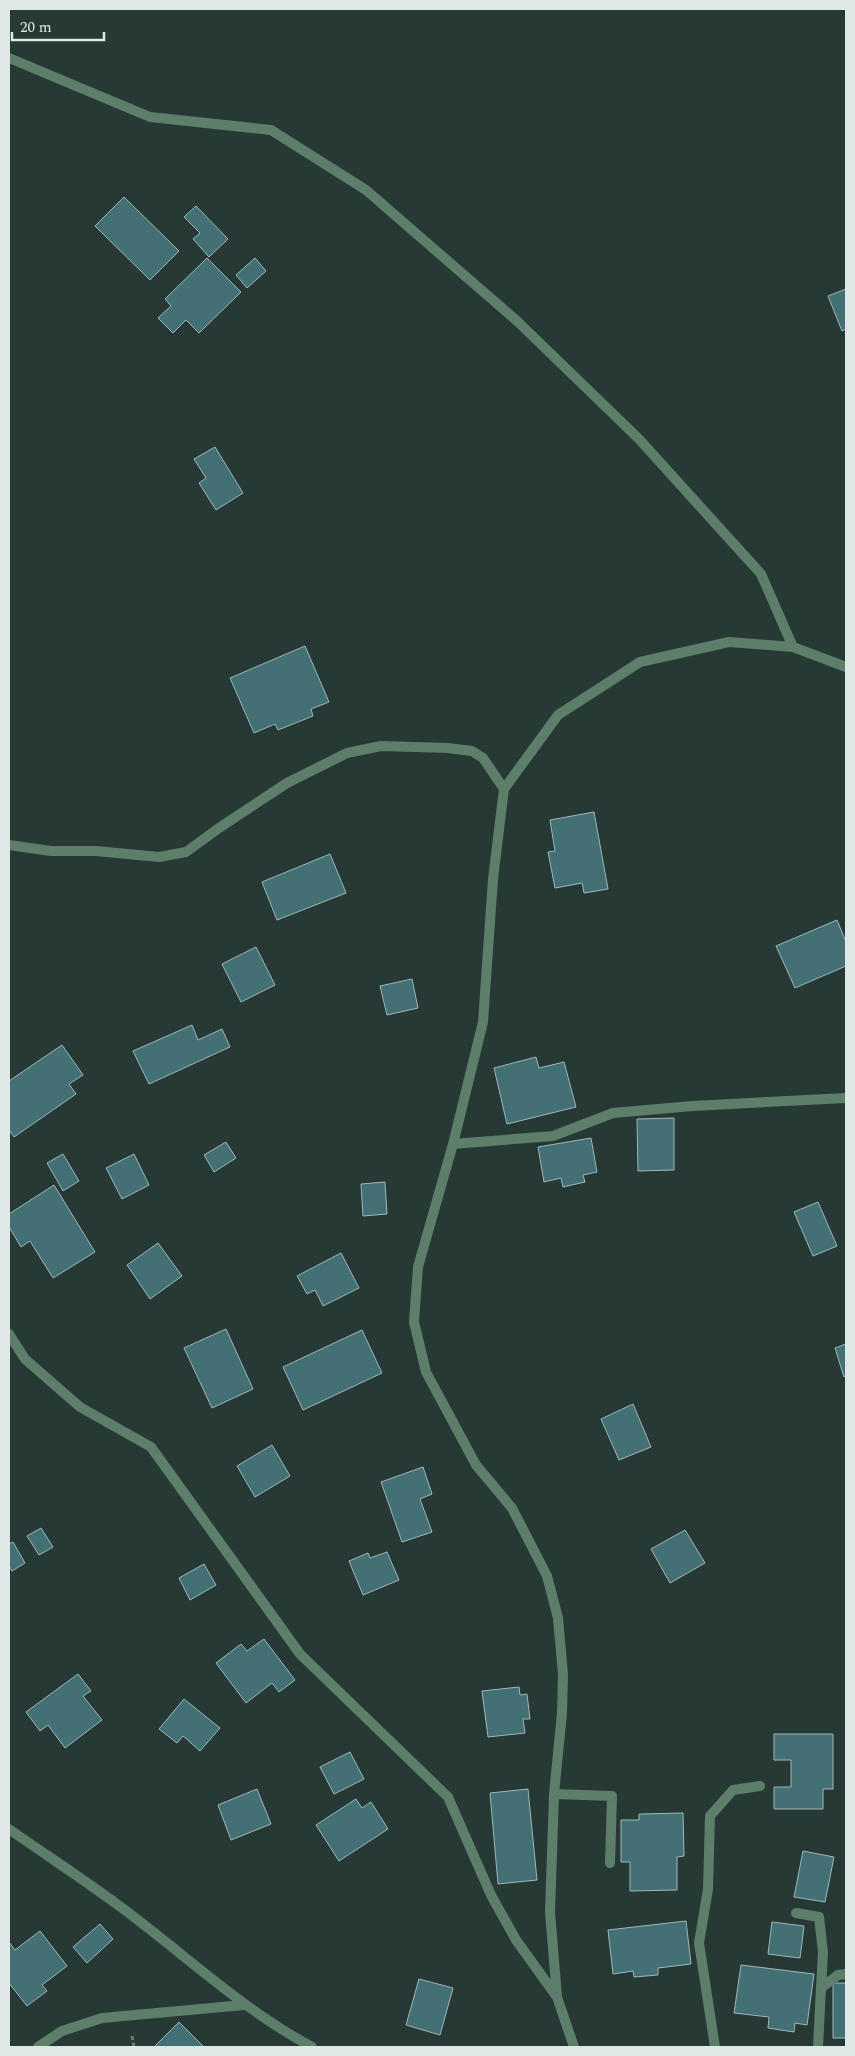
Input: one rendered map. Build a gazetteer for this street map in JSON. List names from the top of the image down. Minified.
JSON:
{"scale_bar":"20 m"}
